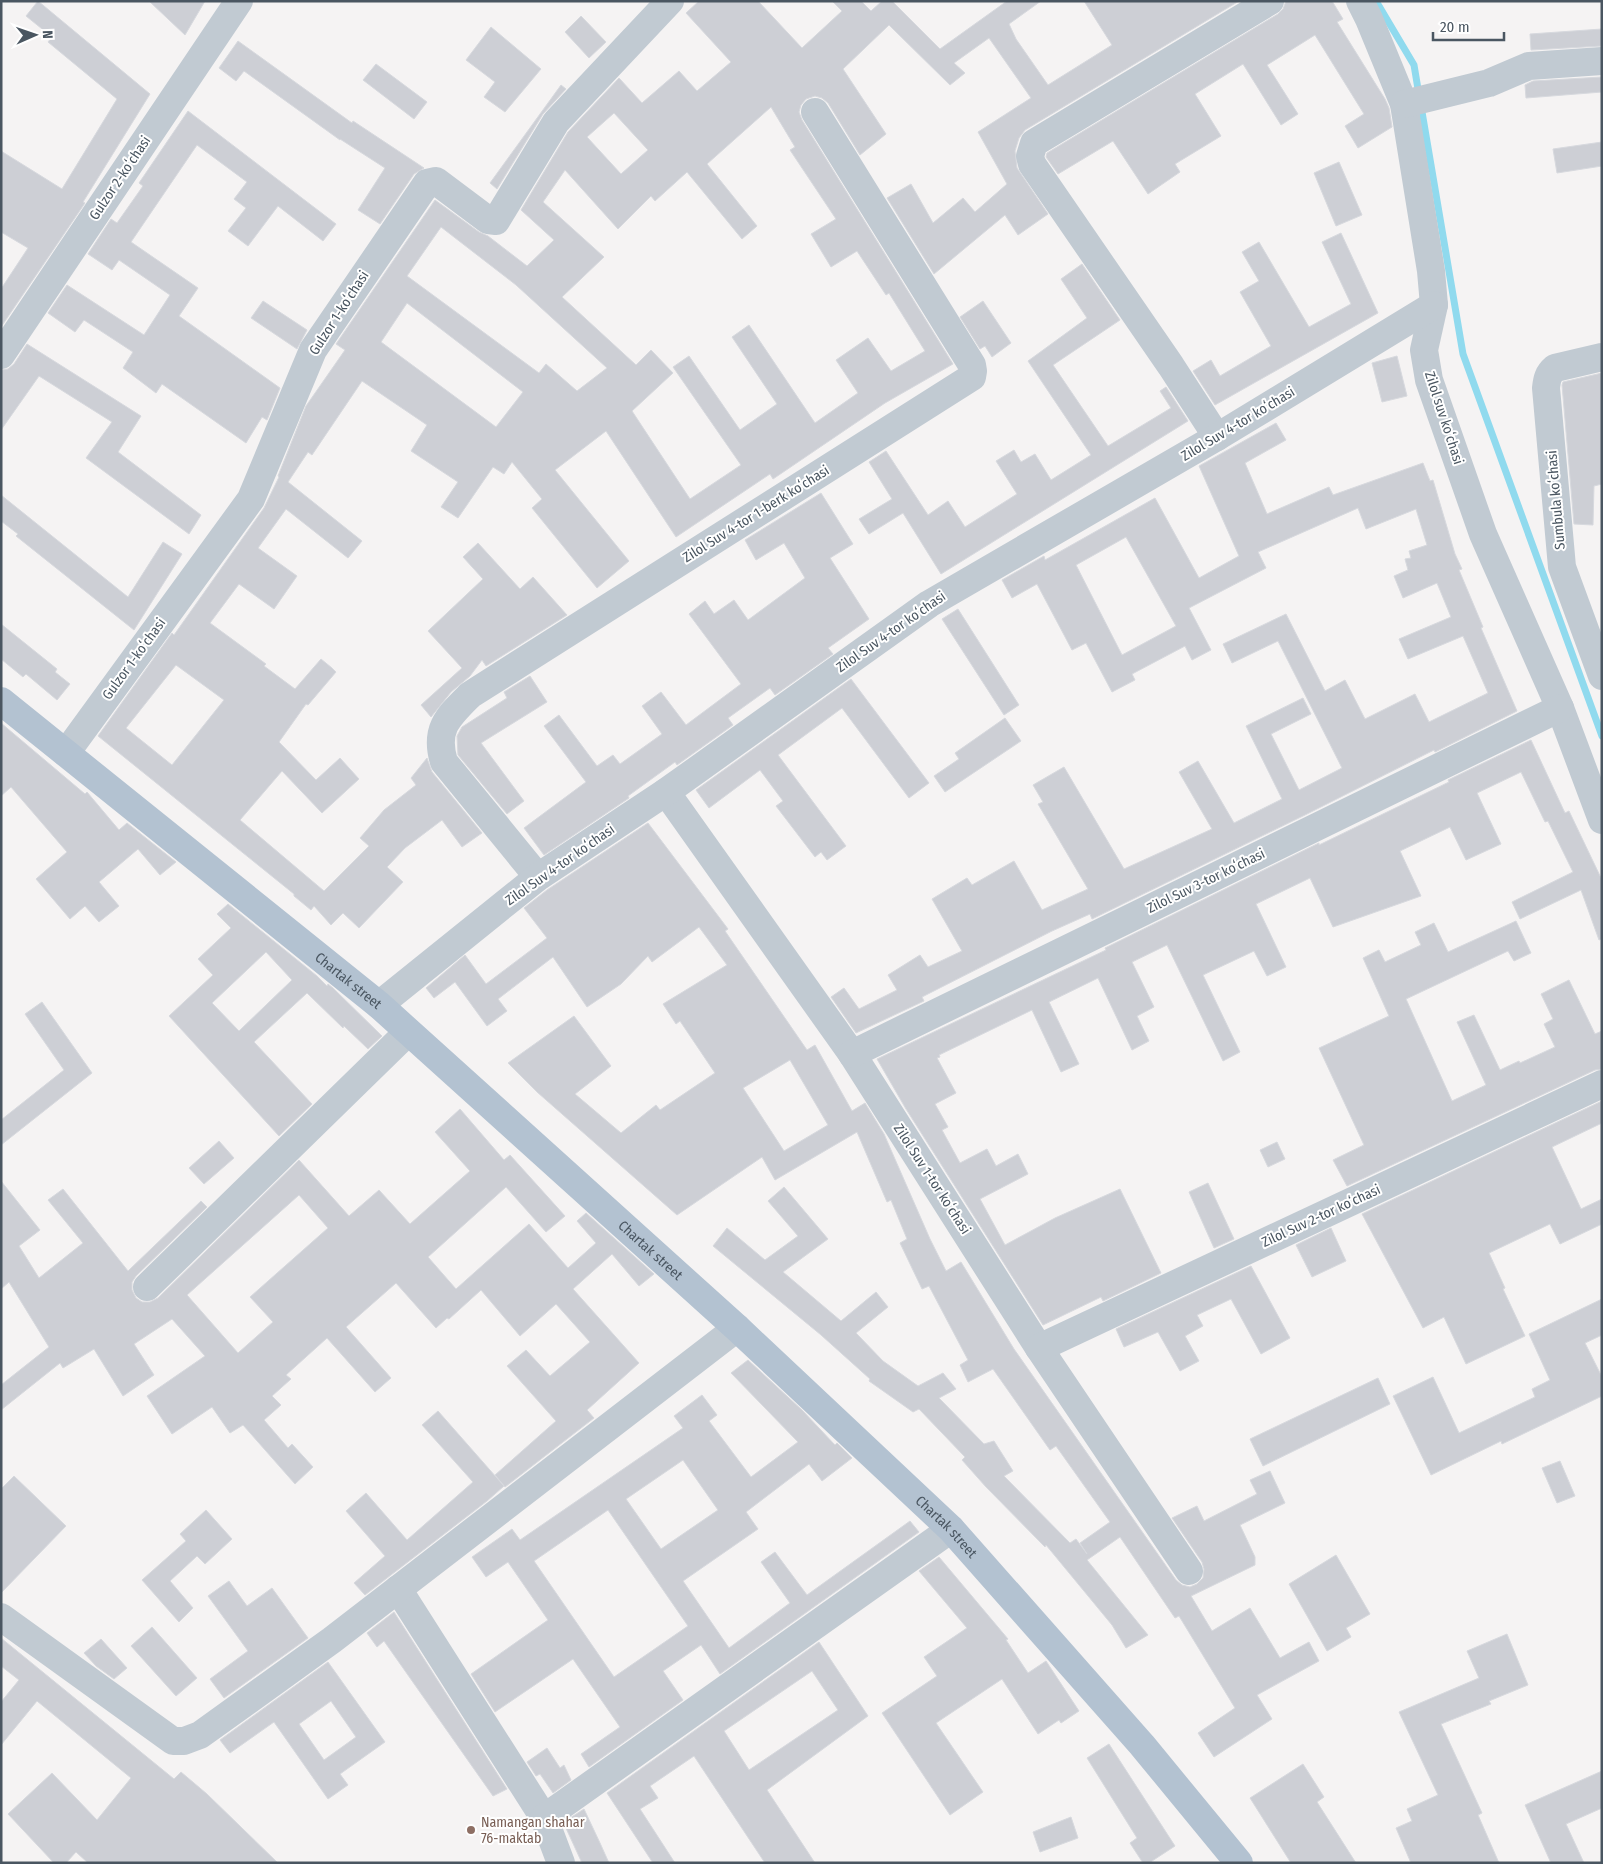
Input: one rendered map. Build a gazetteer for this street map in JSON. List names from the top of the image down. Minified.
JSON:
{"streets":{"main road":["Chartak street"],"street":["Gulzor 2-koʻchasi","Gulzor 1-koʻchasi","Zilol suv koʻchasi","Zilol Suv 4-tor koʻchasi","Sumbula koʻchasi","Zilol Suv 4-tor 1-berk koʻchasi","Zilol Suv 3-tor koʻchasi","Zilol Suv 1-tor koʻchasi","Zilol Suv 2-tor koʻchasi"]},"crossings":[["Gulzor 1-koʻchasi","Chartak street"],["Zilol suv koʻchasi","Zilol Suv 4-tor koʻchasi"],["Zilol suv koʻchasi","Zilol Suv 3-tor koʻchasi"],["Zilol Suv 4-tor koʻchasi","Zilol Suv 4-tor 1-berk koʻchasi"],["Zilol Suv 4-tor koʻchasi","Chartak street"],["Zilol Suv 4-tor koʻchasi","Zilol Suv 1-tor koʻchasi"],["Zilol Suv 3-tor koʻchasi","Zilol Suv 1-tor koʻchasi"],["Zilol Suv 1-tor koʻchasi","Zilol Suv 2-tor koʻchasi"]],"places":["Namangan shahar 76-maktab"],"scale_bar":"20 m","north":"right"}
